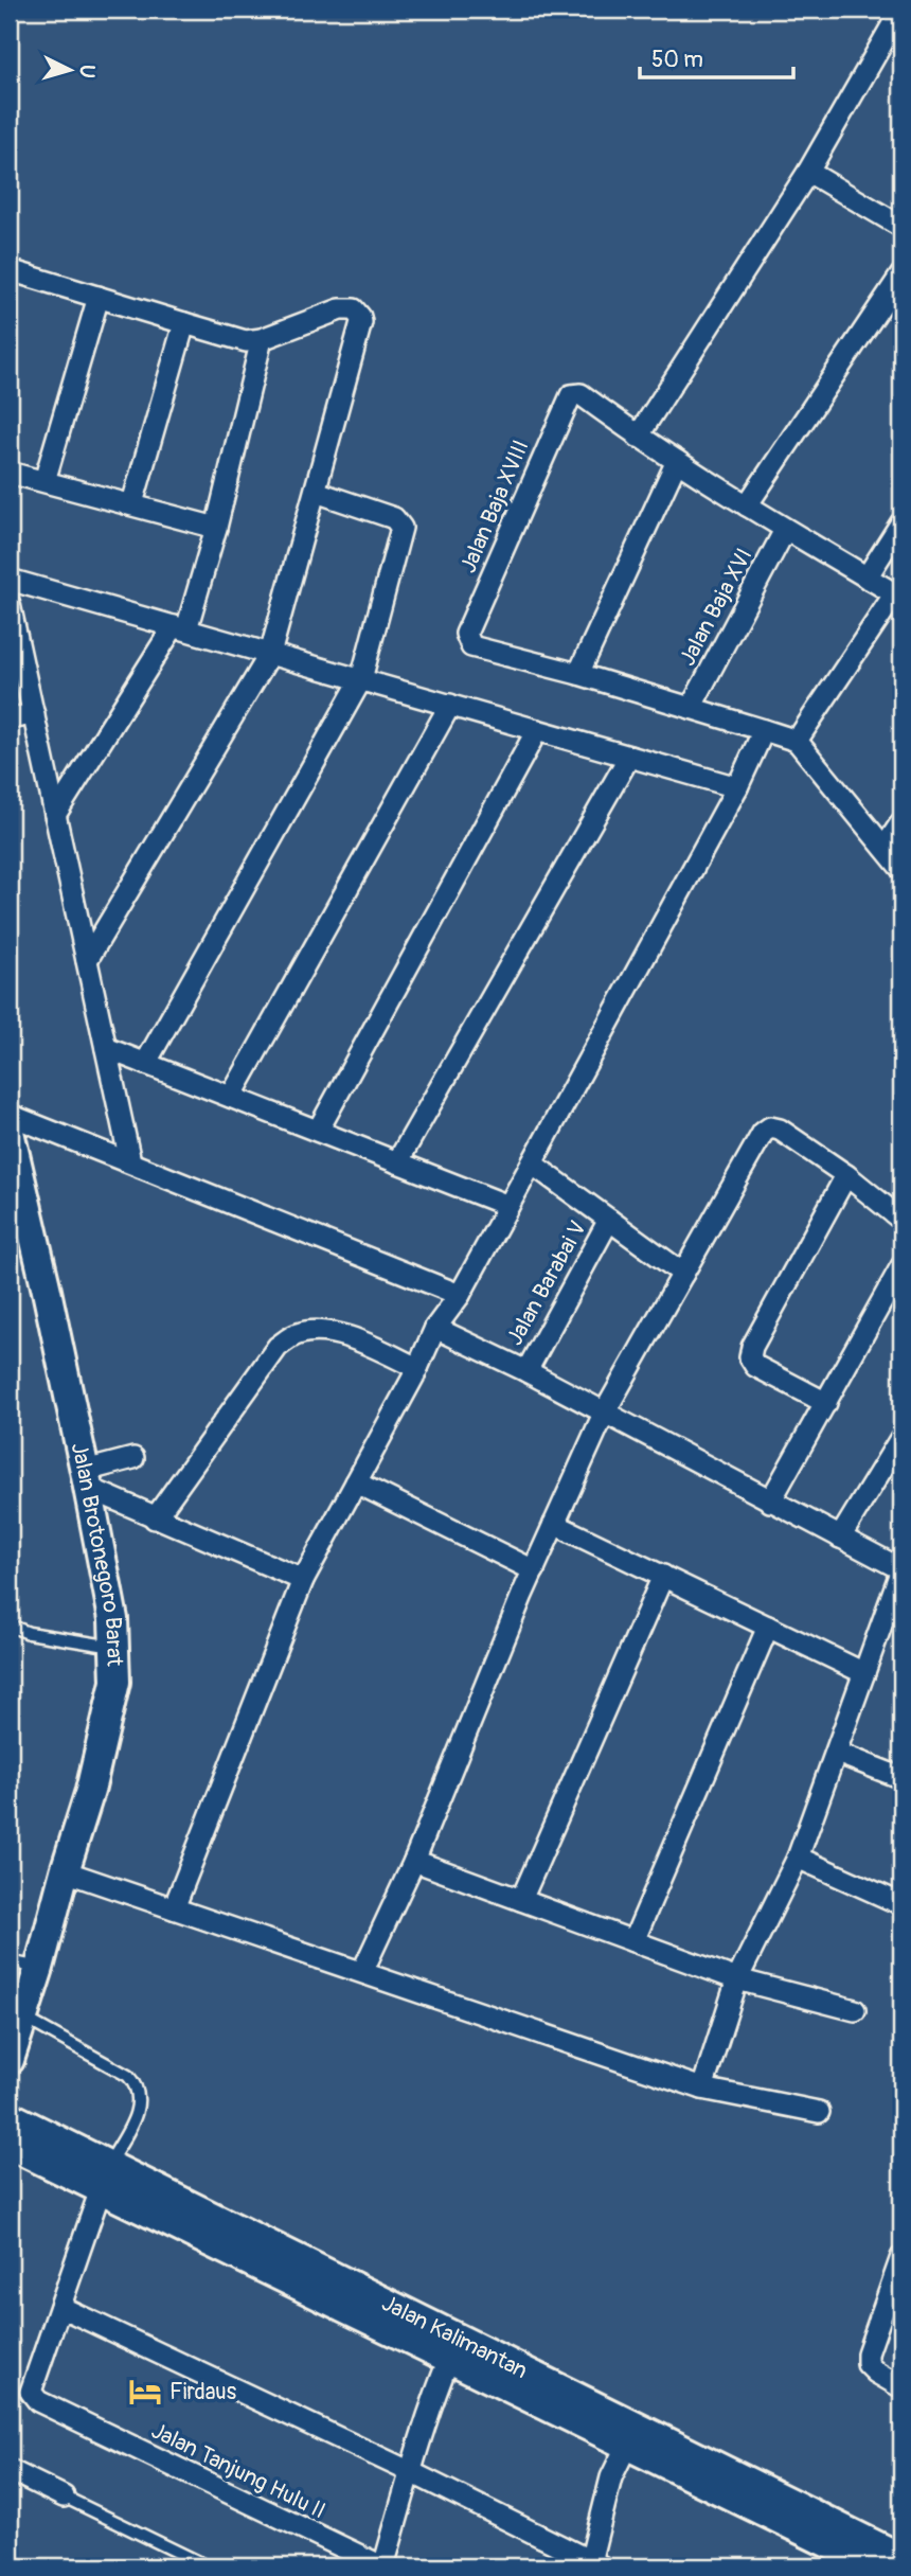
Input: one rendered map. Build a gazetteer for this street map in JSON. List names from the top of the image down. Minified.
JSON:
{"streets":{"main road":["Jalan Brotonegoro Barat","Jalan Kalimantan"],"street":["Jalan Baja XVIII","Jalan Baja XVI","Jalan Barabai V","Jalan Tanjung Hulu II"]},"crossings":[["Jalan Kalimantan","Jalan Tanjung Hulu II"]],"places":{"hotel":["Firdaus"]},"scale_bar":"50 m","north":"right"}
